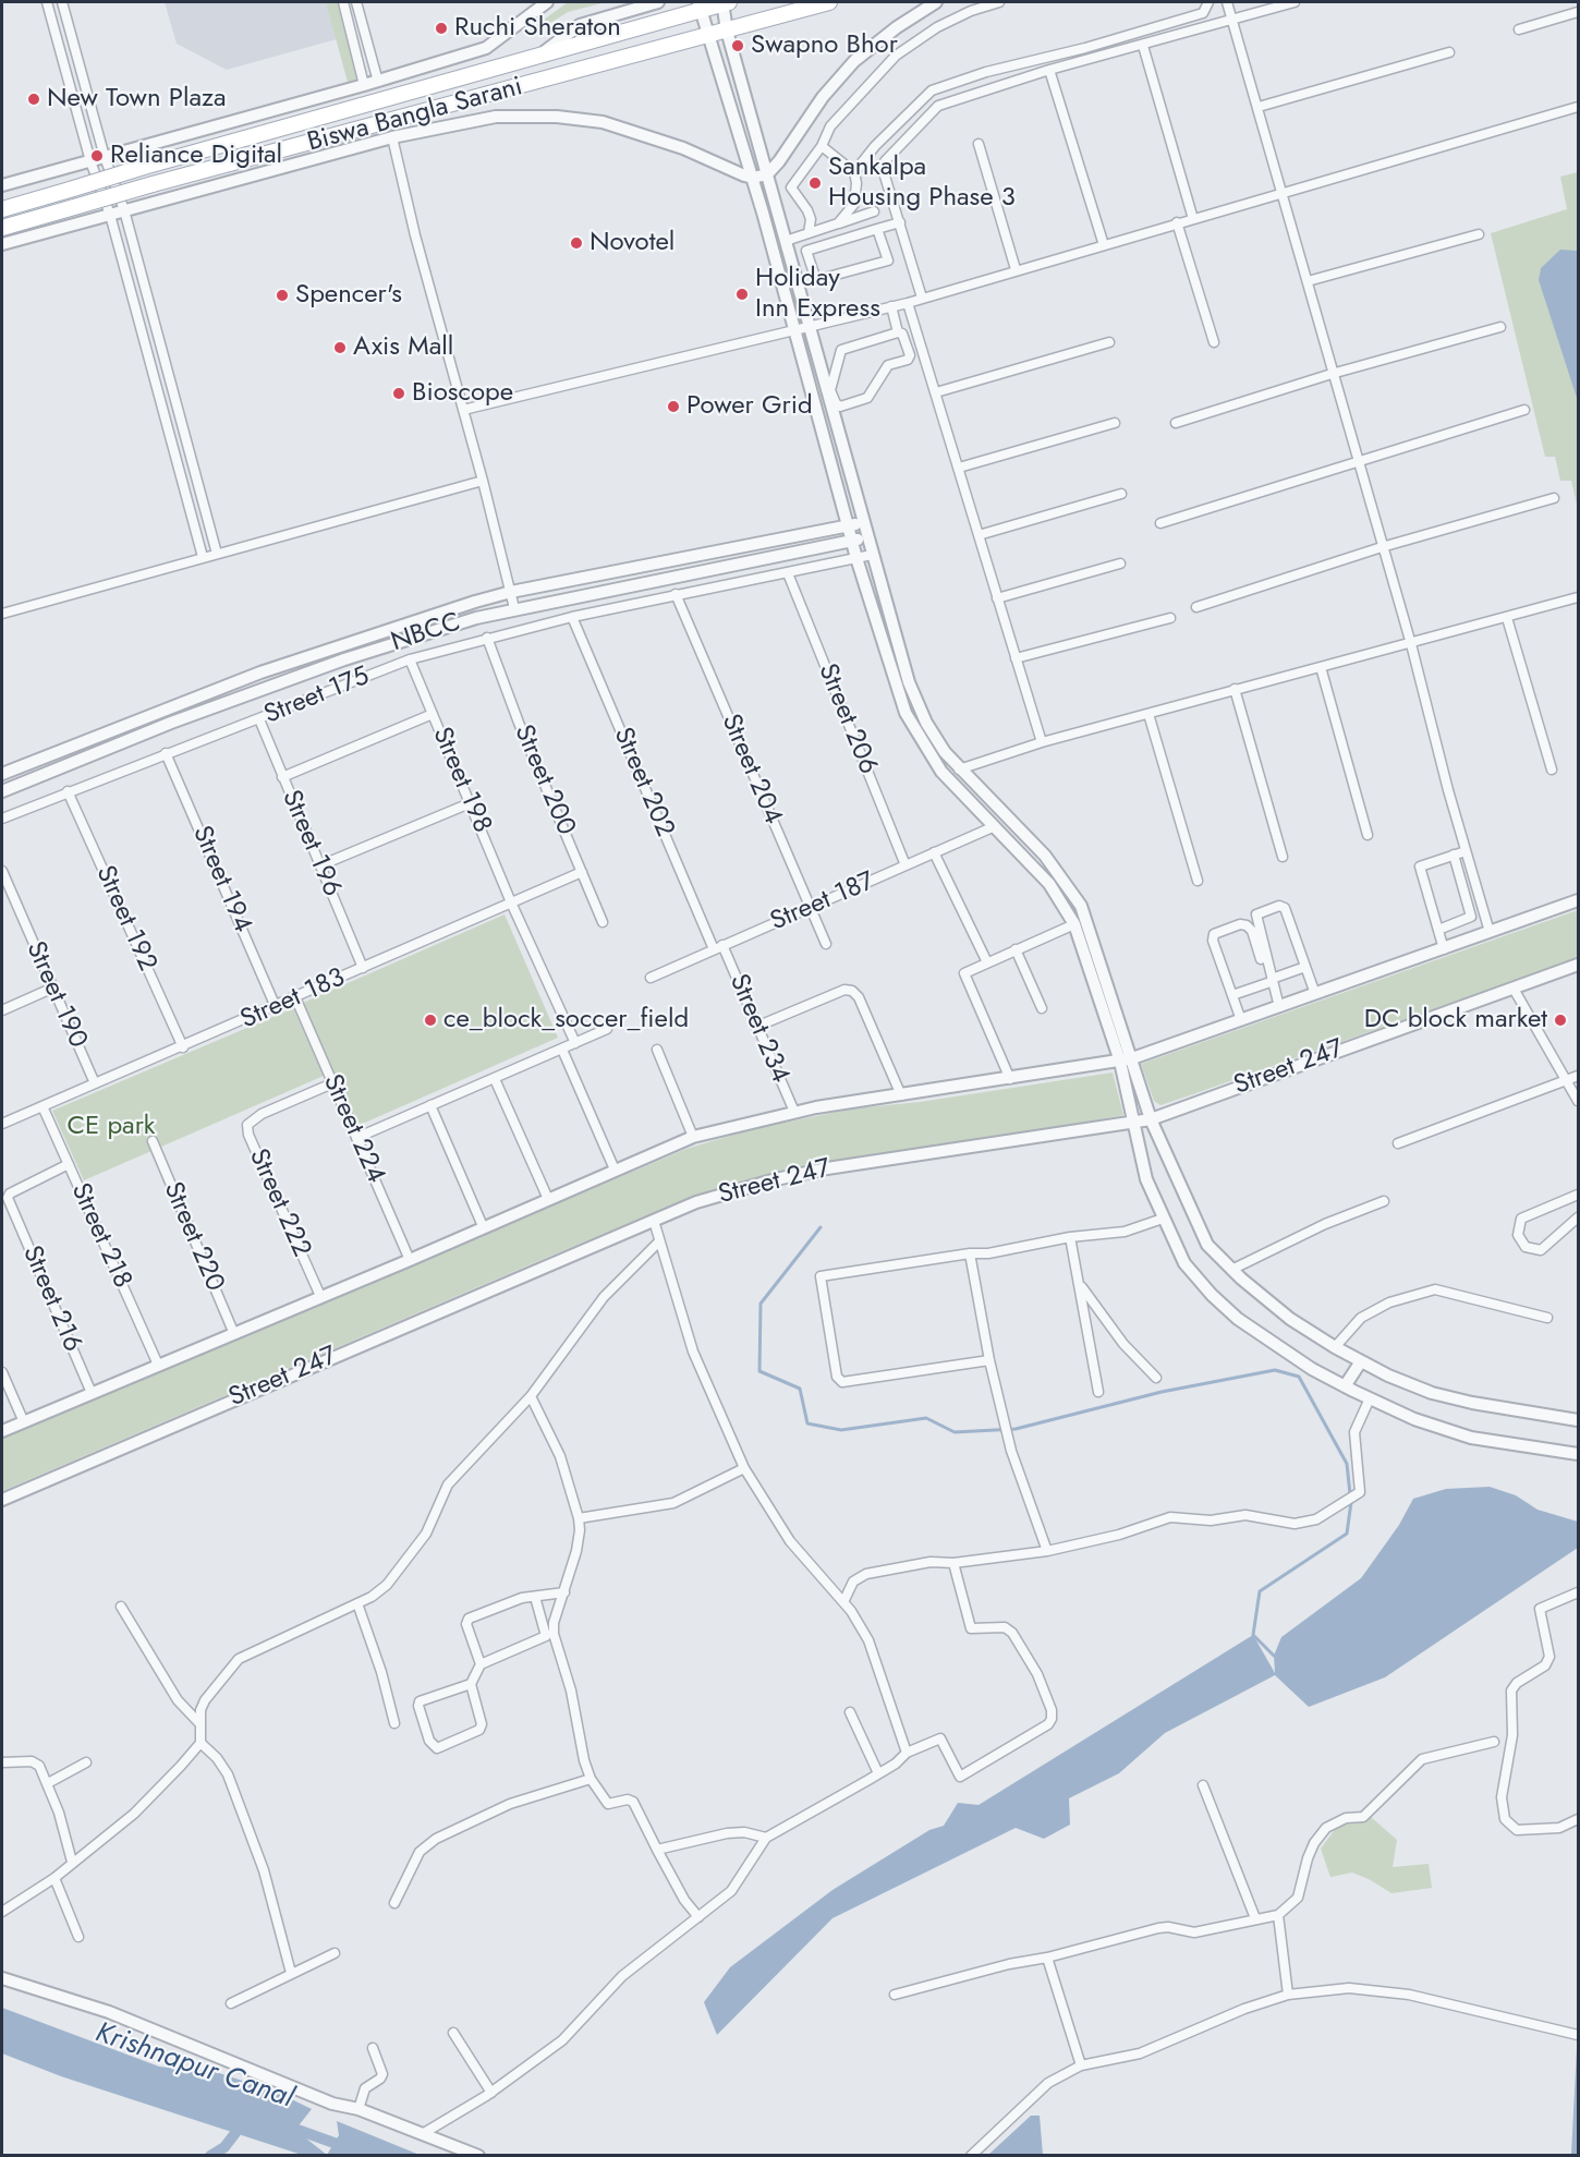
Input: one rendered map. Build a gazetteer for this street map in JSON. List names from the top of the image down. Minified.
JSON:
{"streets":{"main road":["Biswa Bangla Sarani"],"street":["NBCC","Street 175","Street 206","Street 204","Street 198","Street 200","Street 202","Street 196","Street 194","Street 187","Street 192","Street 190","Street 183","Street 234","Street 247","Street 224","Street 222","Street 218","Street 220","Street 216"]},"crossings":[["Street 175","Street 206"],["Street 175","Street 204"],["Street 175","Street 198"],["Street 175","Street 200"],["Street 175","Street 202"],["Street 175","Street 196"],["Street 175","Street 194"],["Street 175","Street 192"],["Street 206","Street 187"],["Street 204","Street 187"],["Street 198","Street 183"],["Street 200","Street 183"],["Street 202","Street 187"],["Street 202","Street 234"],["Street 196","Street 183"],["Street 194","Street 183"],["Street 187","Street 234"],["Street 192","Street 183"],["Street 190","Street 183"],["Street 183","Street 224"],["Street 183","Street 218"],["Street 224","Street 222"],["Street 218","Street 216"]],"water":["Krishnapur Canal"],"parks":["CE park"],"places":["Ruchi Sheraton","Swapno Bhor","New Town Plaza","Reliance Digital","Sankalpa Housing Phase 3","Novotel","Holiday Inn Express","Spencer's","Axis Mall","Bioscope","Power Grid","ce_block_soccer_field","DC block market"]}
